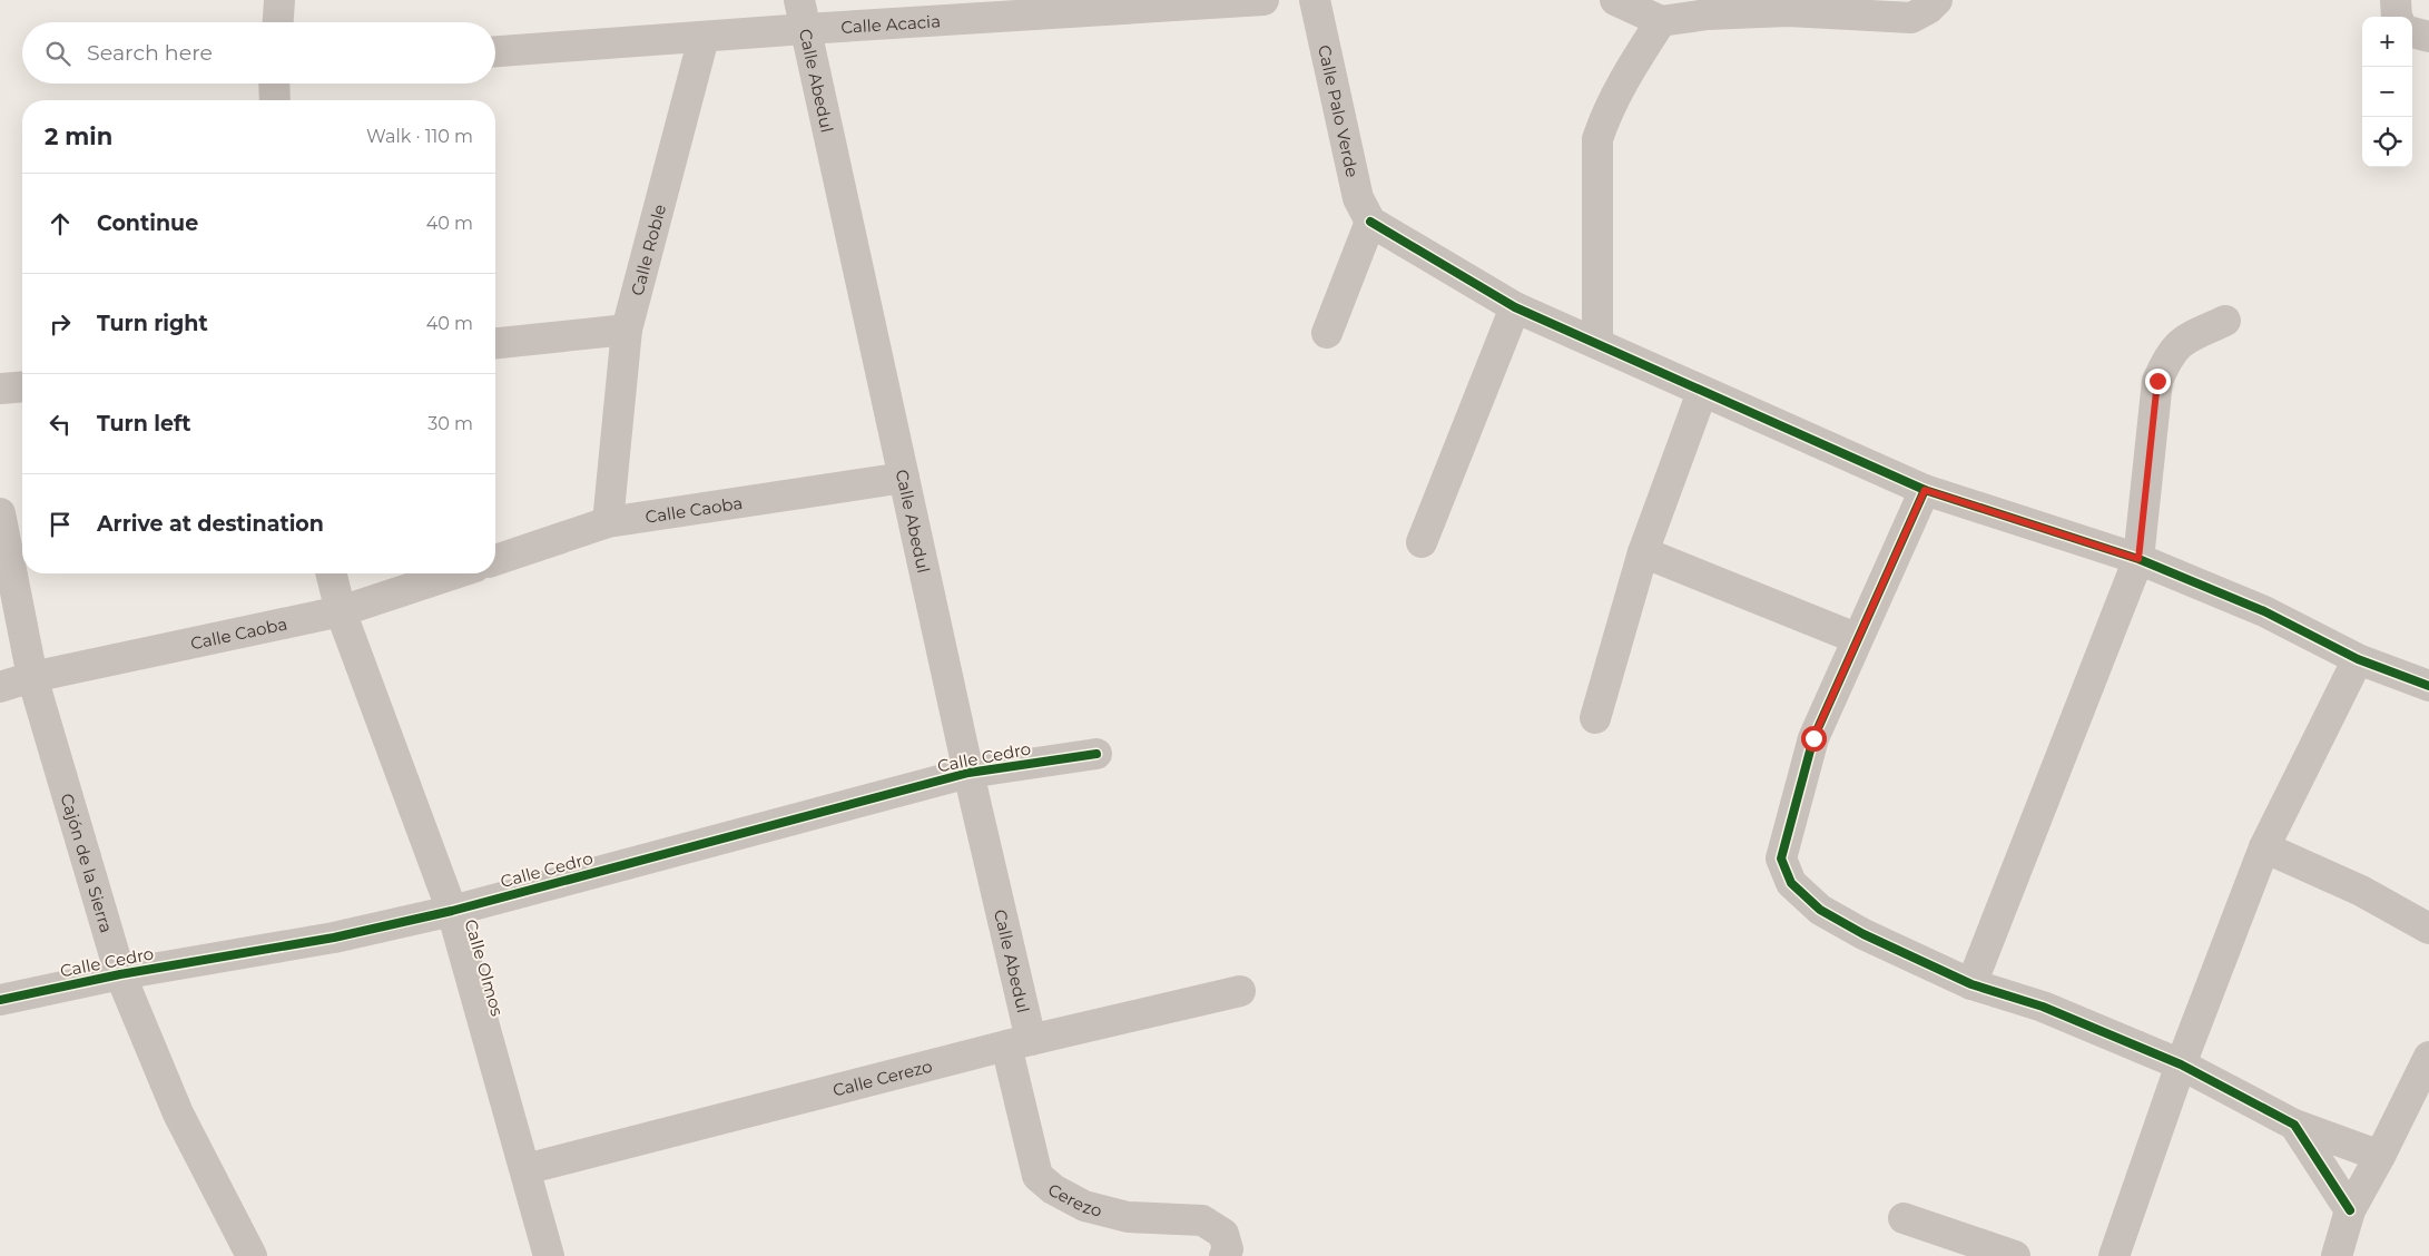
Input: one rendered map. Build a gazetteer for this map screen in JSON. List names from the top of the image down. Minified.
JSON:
{"streets":{"street":["Calle Acacia","Calle Abedul","Calle Palo Verde","Calle Roble","Calle Caoba","Calle Cedro","Cajón de la Sierra","Calle Olmos","Calle Cerezo","Cerezo"]},"crossings":[["Calle Acacia","Calle Abedul"],["Calle Acacia","Calle Roble"],["Calle Abedul","Calle Caoba"],["Calle Abedul","Calle Cedro"],["Calle Abedul","Calle Cerezo"],["Calle Abedul","Cerezo"],["Calle Roble","Calle Caoba"],["Calle Caoba","Cajón de la Sierra"],["Calle Caoba","Calle Olmos"],["Calle Cedro","Cajón de la Sierra"],["Calle Cedro","Calle Olmos"],["Calle Olmos","Calle Cerezo"],["Calle Cerezo","Cerezo"]],"page":{"map_buttons":["+","−"],"search":"Search here","heading":["2 min","Walk · 110 m"],"list":[["Continue","40 m"],["Turn right","40 m"],["Turn left","30 m"],"Arrive at destination"]}}
